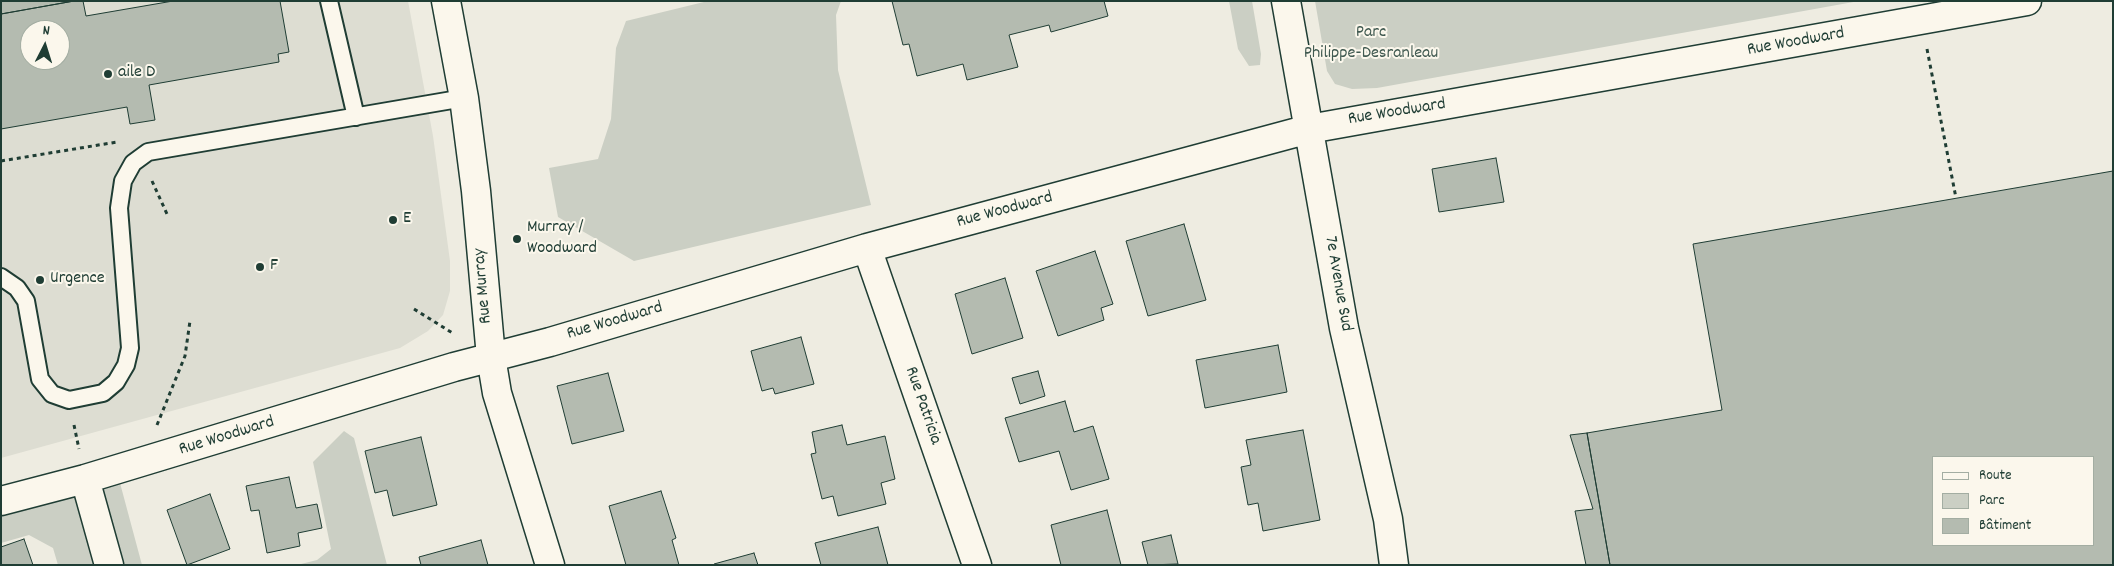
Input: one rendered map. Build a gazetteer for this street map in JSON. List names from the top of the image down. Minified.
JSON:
{"streets":{"street":["Rue Woodward","7e Avenue Sud","Rue Murray","Rue Patricia"]},"crossings":[["Rue Woodward","7e Avenue Sud"],["Rue Woodward","Rue Murray"],["Rue Woodward","Rue Patricia"]],"parks":["Parc Philippe-Desranleau"],"places":["aile D","E","Murray / Woodward","F","Urgence"],"legend":["Route","Parc","Bâtiment"],"north":"top"}
